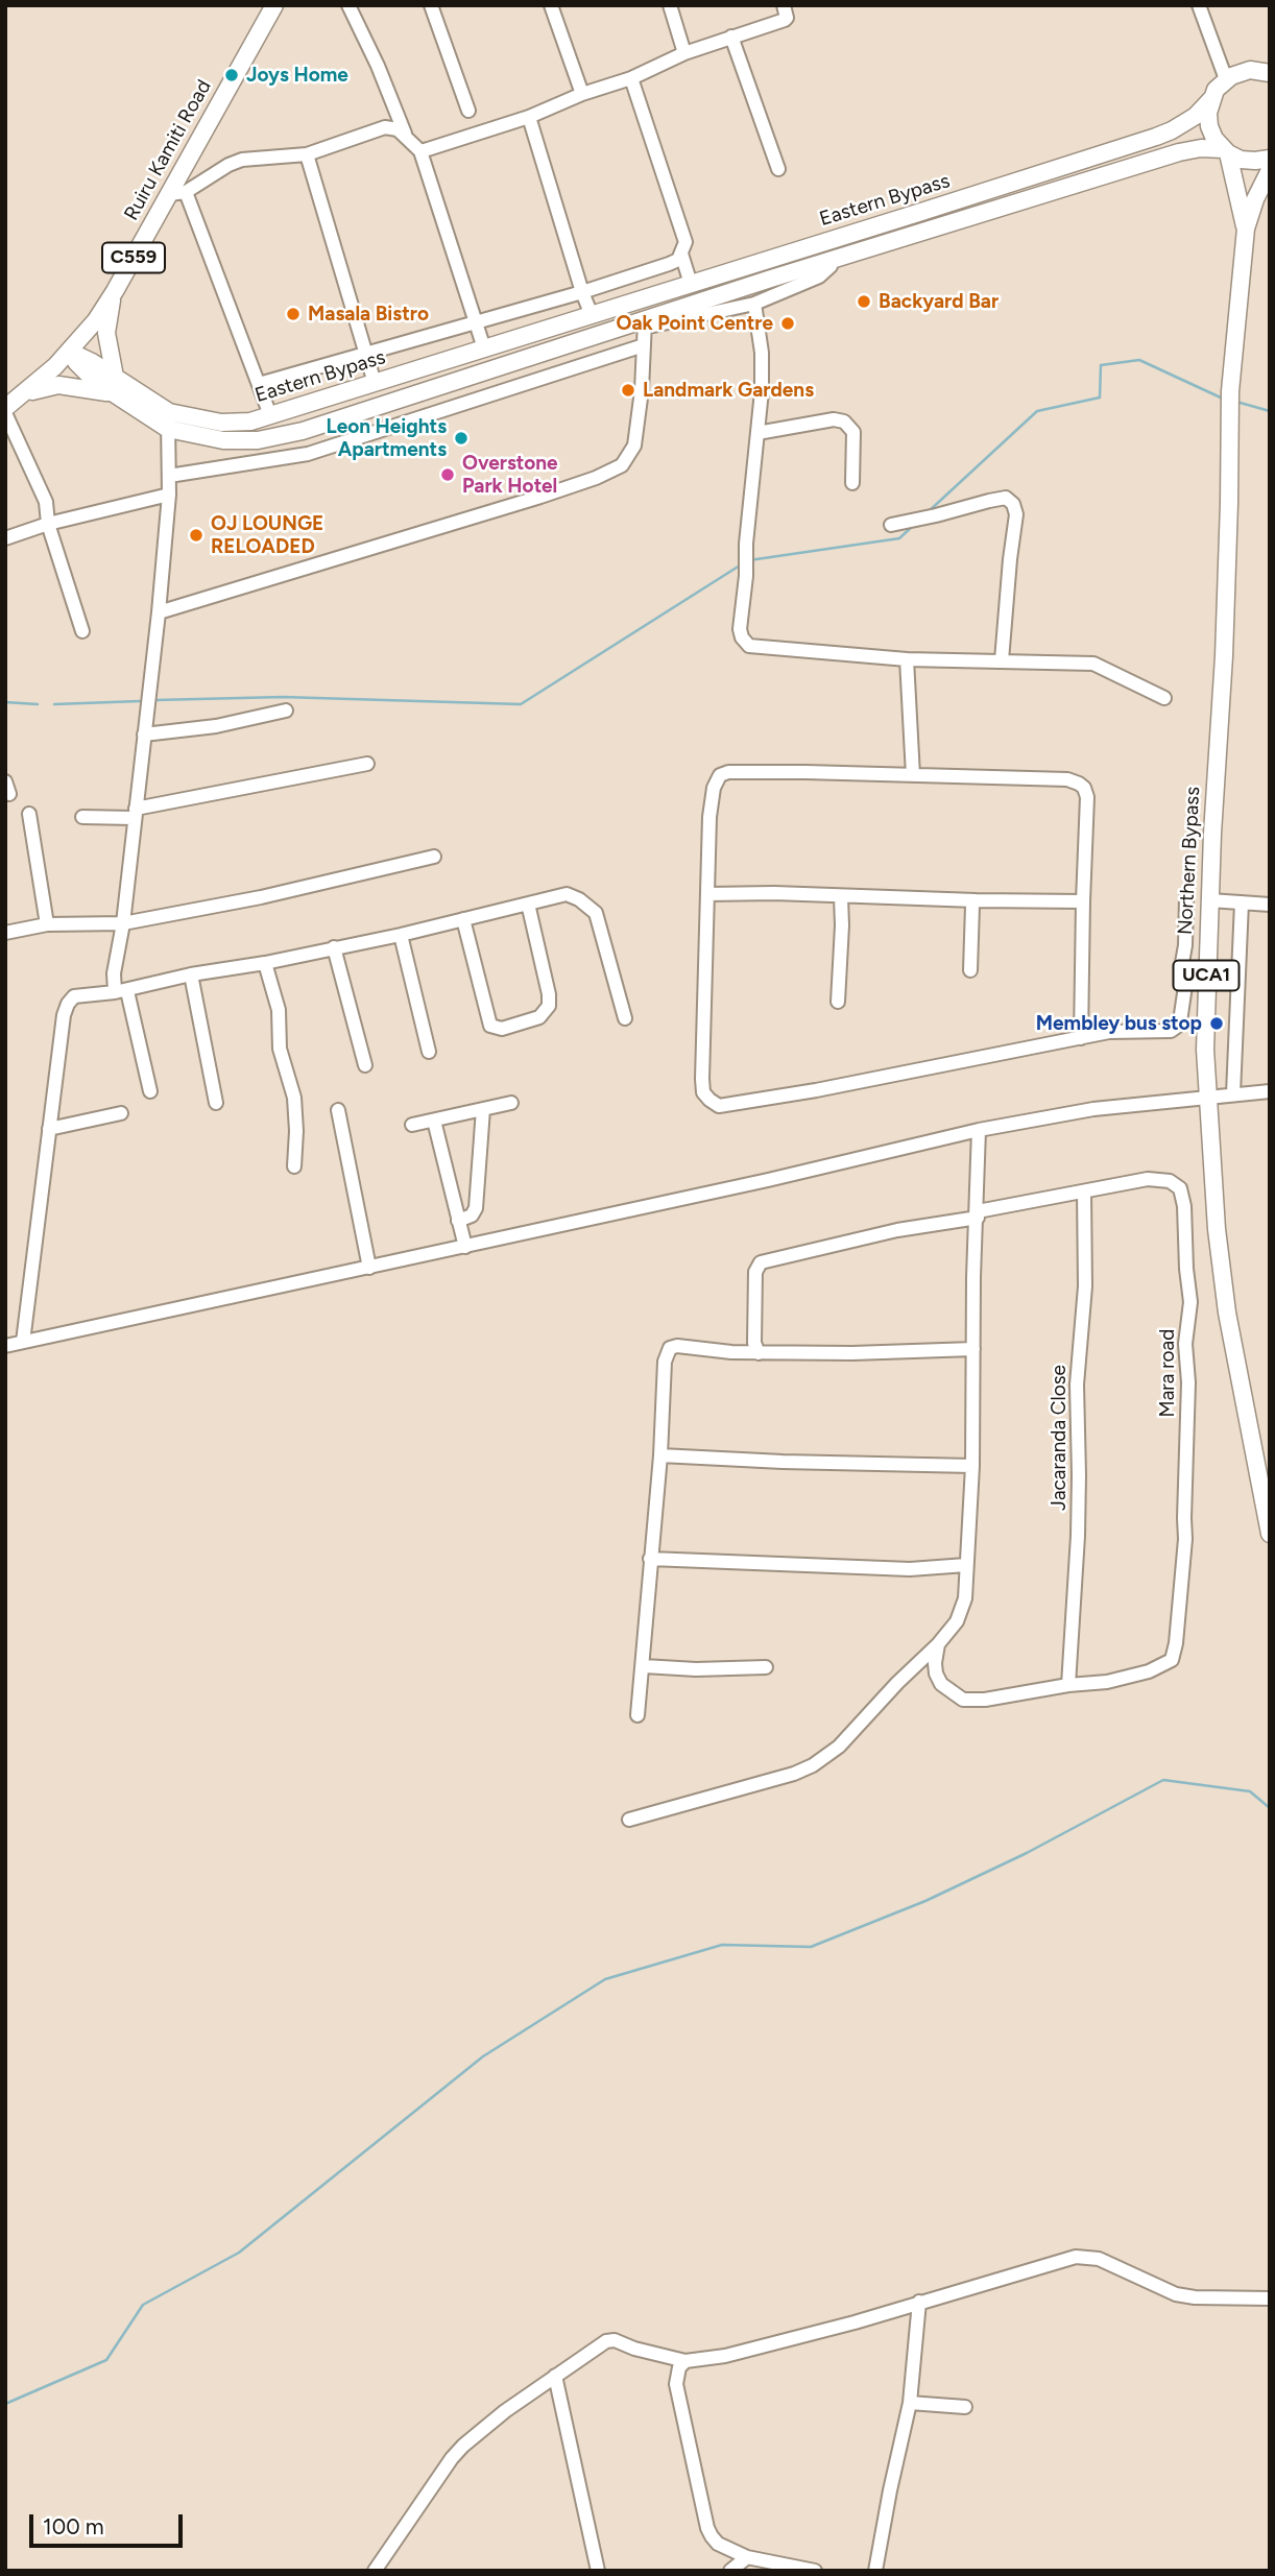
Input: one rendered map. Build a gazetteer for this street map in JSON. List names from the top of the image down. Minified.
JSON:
{"streets":{"main road":["Ruiru Kamiti Road","Eastern Bypass","C559","Northern Bypass","UCA1"],"street":["Mara road","Jacaranda Close"]},"crossings":[["Ruiru Kamiti Road","Eastern Bypass"],["Eastern Bypass","UCA1"],["Northern Bypass","UCA1"],["Mara road","Jacaranda Close"]],"places":["Joys Home","Backyard Bar","Masala Bistro","Oak Point Centre","Landmark Gardens","Leon Heights Apartments","Overstone Park Hotel","OJ LOUNGE RELOADED","Membley bus stop"],"scale_bar":"100 m"}
